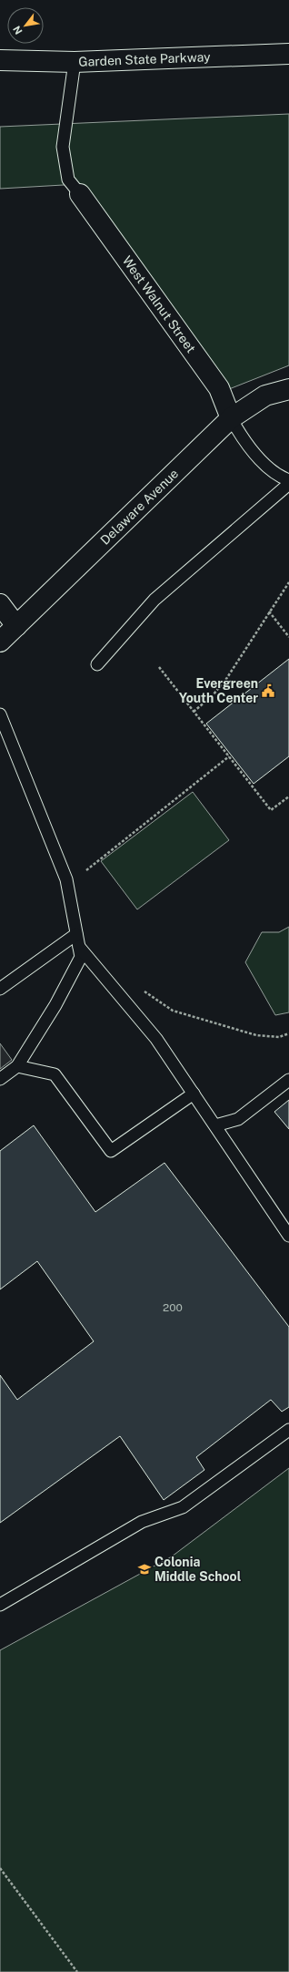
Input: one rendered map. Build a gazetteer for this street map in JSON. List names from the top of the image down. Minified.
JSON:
{"streets":{"main road":["Garden State Parkway","West Walnut Street","Delaware Avenue"]},"crossings":[["West Walnut Street","Delaware Avenue"]],"places":{"public building":["Evergreen Youth Center"],"school or university":["Colonia Middle School"]},"house_numbers":["200"],"north":"bottom left"}
